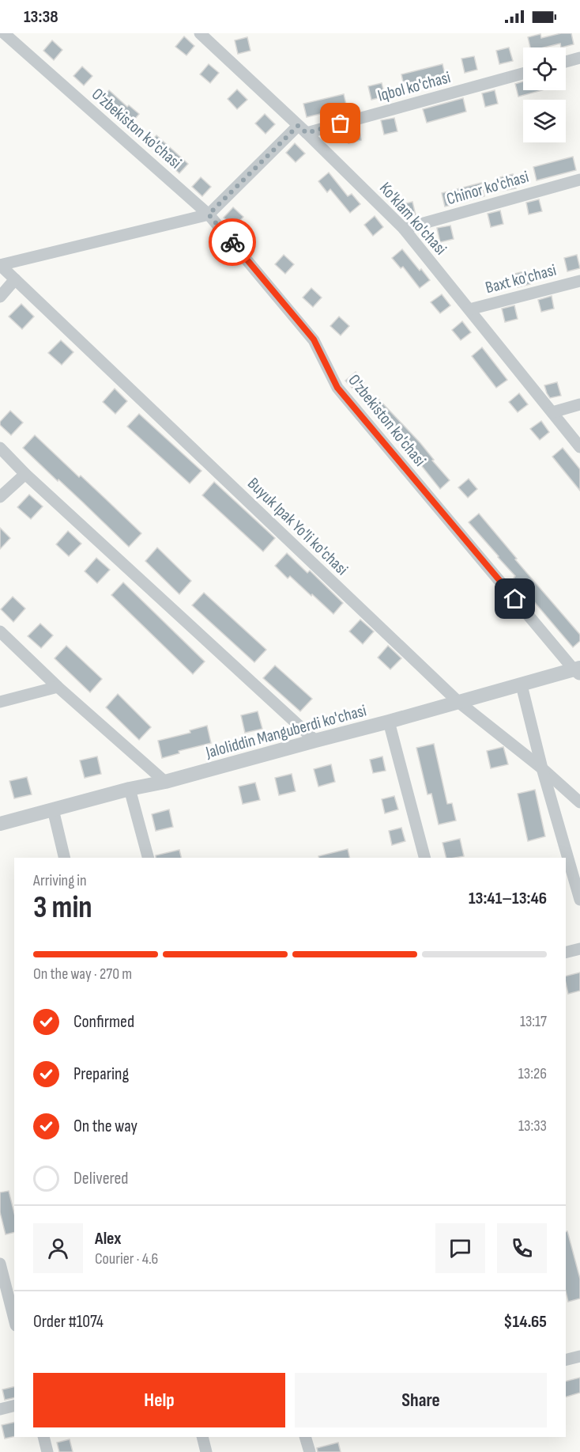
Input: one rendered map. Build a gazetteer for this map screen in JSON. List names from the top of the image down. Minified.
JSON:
{"streets":{"street":["Iqbol ko'chasi","O'zbekiston ko'chasi","Chinor ko'chasi","Ko'klam ko'chasi","Baxt ko'chasi","Buyuk Ipak Yo'li ko'chasi","Jaloliddin Manguberdi ko'chasi"]},"crossings":[["Iqbol ko'chasi","Ko'klam ko'chasi"],["O'zbekiston ko'chasi","Jaloliddin Manguberdi ko'chasi"],["Chinor ko'chasi","Ko'klam ko'chasi"],["Ko'klam ko'chasi","Baxt ko'chasi"],["Buyuk Ipak Yo'li ko'chasi","Jaloliddin Manguberdi ko'chasi"]],"page":{"status":"13:38","heading":["3 min","Arriving in","13:41–13:46"],"panel":["Alex","Courier · 4.6","Order #1074","$14.65"],"bar":"On the way · 270 m","list":[["Confirmed","13:17"],["Preparing","13:26"],["On the way","13:33"],"Delivered"],"buttons":["Help","Share"]}}
